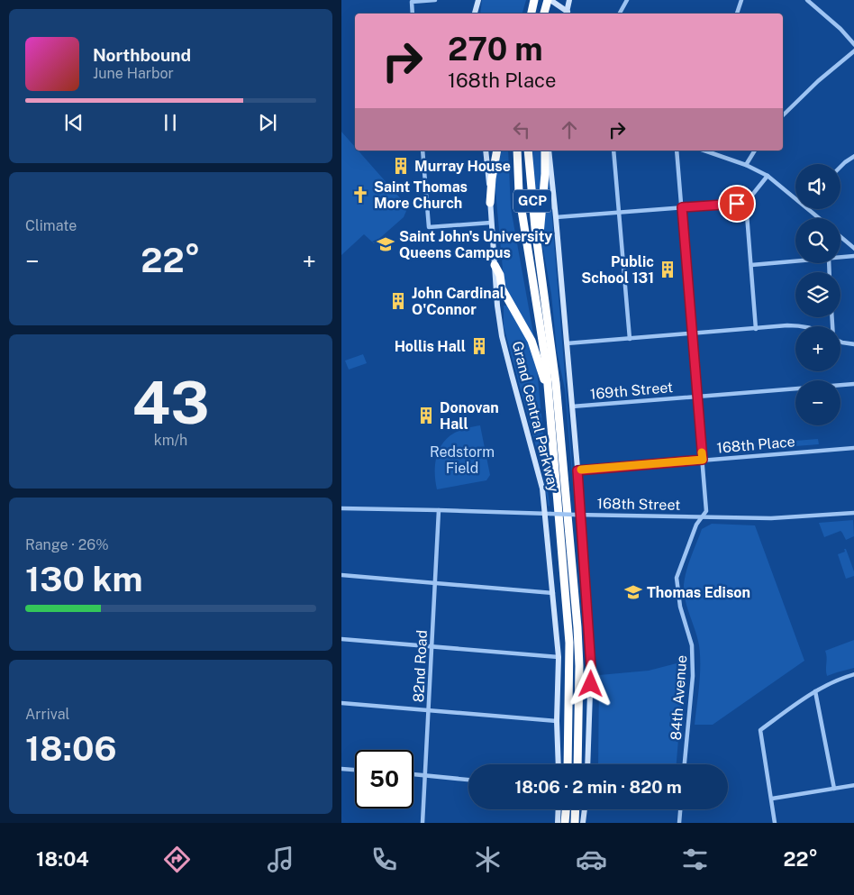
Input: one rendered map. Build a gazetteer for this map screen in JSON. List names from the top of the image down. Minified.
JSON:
{"streets":{"highway":["GCP","Grand Central Parkway"],"street":["169th Street","168th Place","168th Street","82nd Road","84th Avenue"]},"crossings":[["169th Street","Grand Central Parkway"],["169th Street","84th Avenue"],["Grand Central Parkway","168th Place"],["Grand Central Parkway","168th Street"],["168th Place","84th Avenue"],["168th Street","82nd Road"],["168th Street","84th Avenue"]],"parks":["Redstorm Field"],"places":{"building":["Murray House","Public School 131","John Cardinal O'Connor","Hollis Hall","Donovan Hall"],"church":["Saint Thomas More Church"],"school or university":["Saint John's University Queens Campus","Thomas Edison"]},"page":{"turn":["270 m","168th Place"],"song":["Northbound","June Harbor"],"map_buttons":["+","−"],"tile":["Climate",["43","km/h"],["Range · 26%","130 km"],["Arrival","18:06"]],"heat":["−","22°","+"],"limit":"50","trip":"18:06 · 2 min · 820 m","tabs":["18:04","22°"]}}
